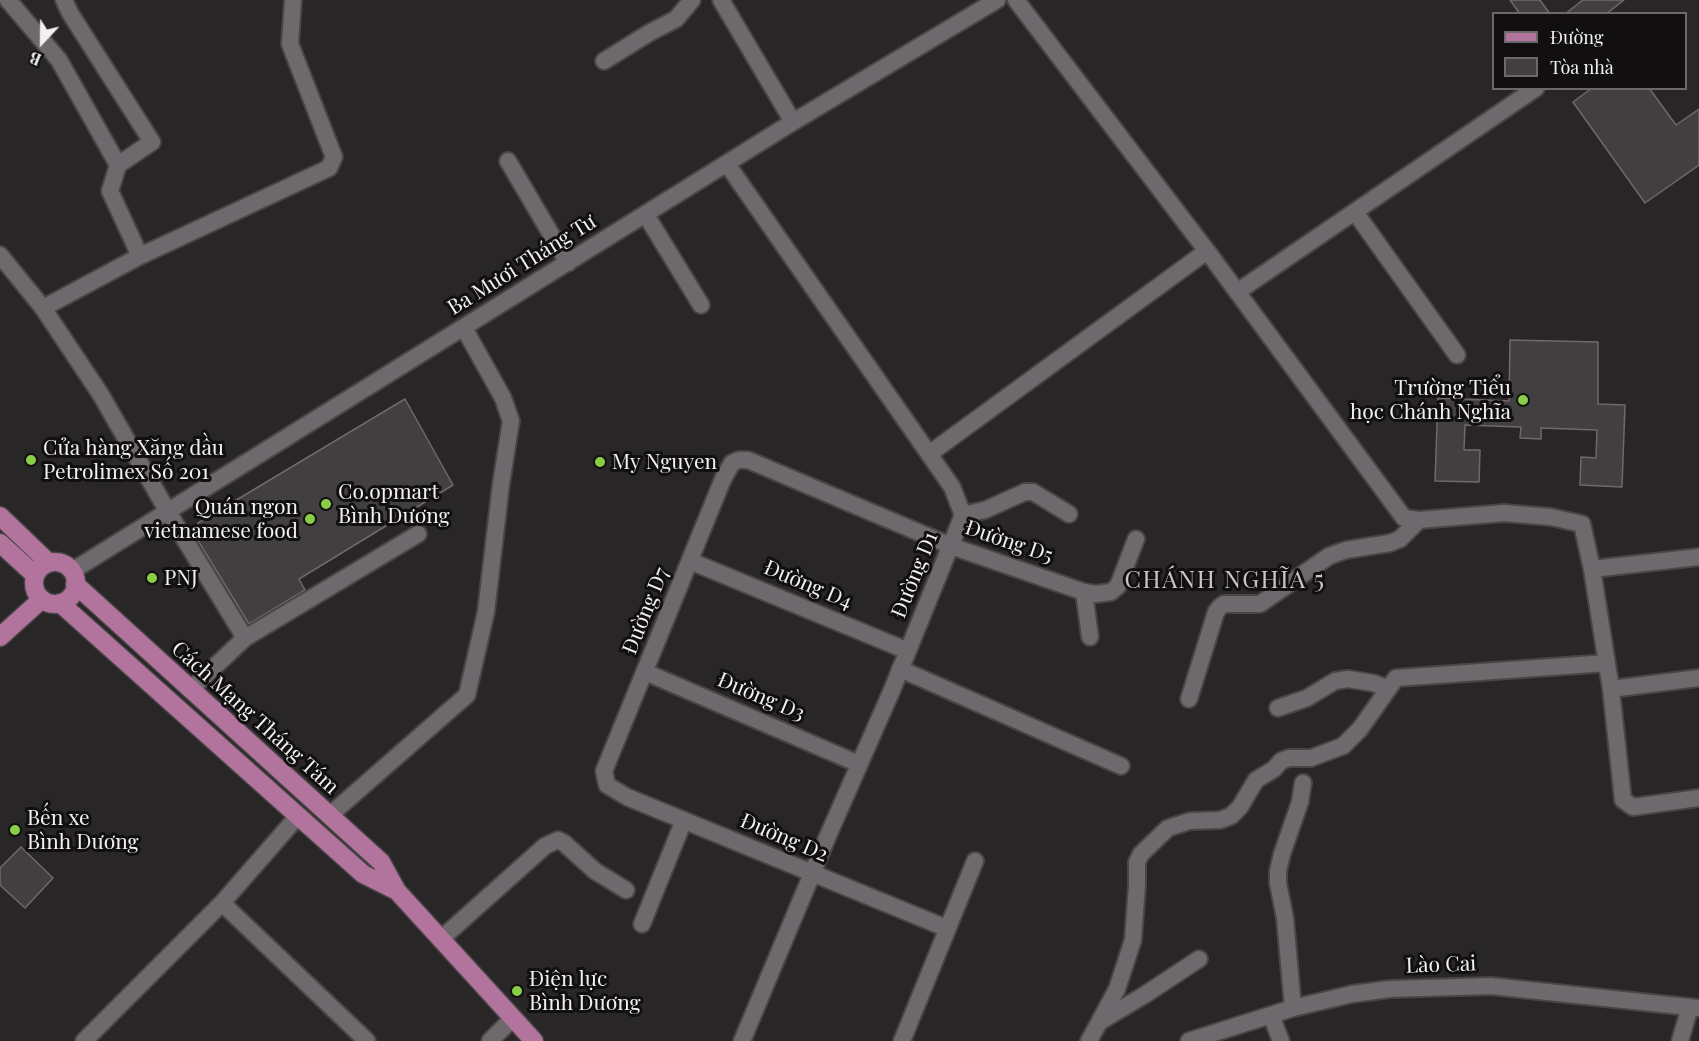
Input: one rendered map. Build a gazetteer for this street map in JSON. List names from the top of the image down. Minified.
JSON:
{"streets":{"main road":["Cách Mạng Tháng Tám"],"street":["Ba Mươi Tháng Tư","Đường D5","Đường D1","Đường D4","Đường D7","Đường D3","Đường D2","Lào Cai"]},"crossings":[["Ba Mươi Tháng Tư","Đường D1"],["Ba Mươi Tháng Tư","Cách Mạng Tháng Tám"],["Đường D5","Đường D1"],["Đường D5","Đường D7"],["Đường D1","Đường D4"],["Đường D1","Đường D3"],["Đường D1","Đường D2"],["Đường D4","Đường D7"],["Đường D7","Đường D3"],["Đường D7","Đường D2"]],"districts":["CHÁNH NGHĨA 5"],"places":["Trường Tiểu học Chánh Nghĩa","Cửa hàng Xăng dầu Petrolimex Số 201","My Nguyen","Co.opmart Bình Dương","Quán ngon vietnamese food","PNJ","Bến xe Bình Dương","Điện lực Bình Dương"],"legend":["Đường","Tòa nhà"],"north":"bottom"}
